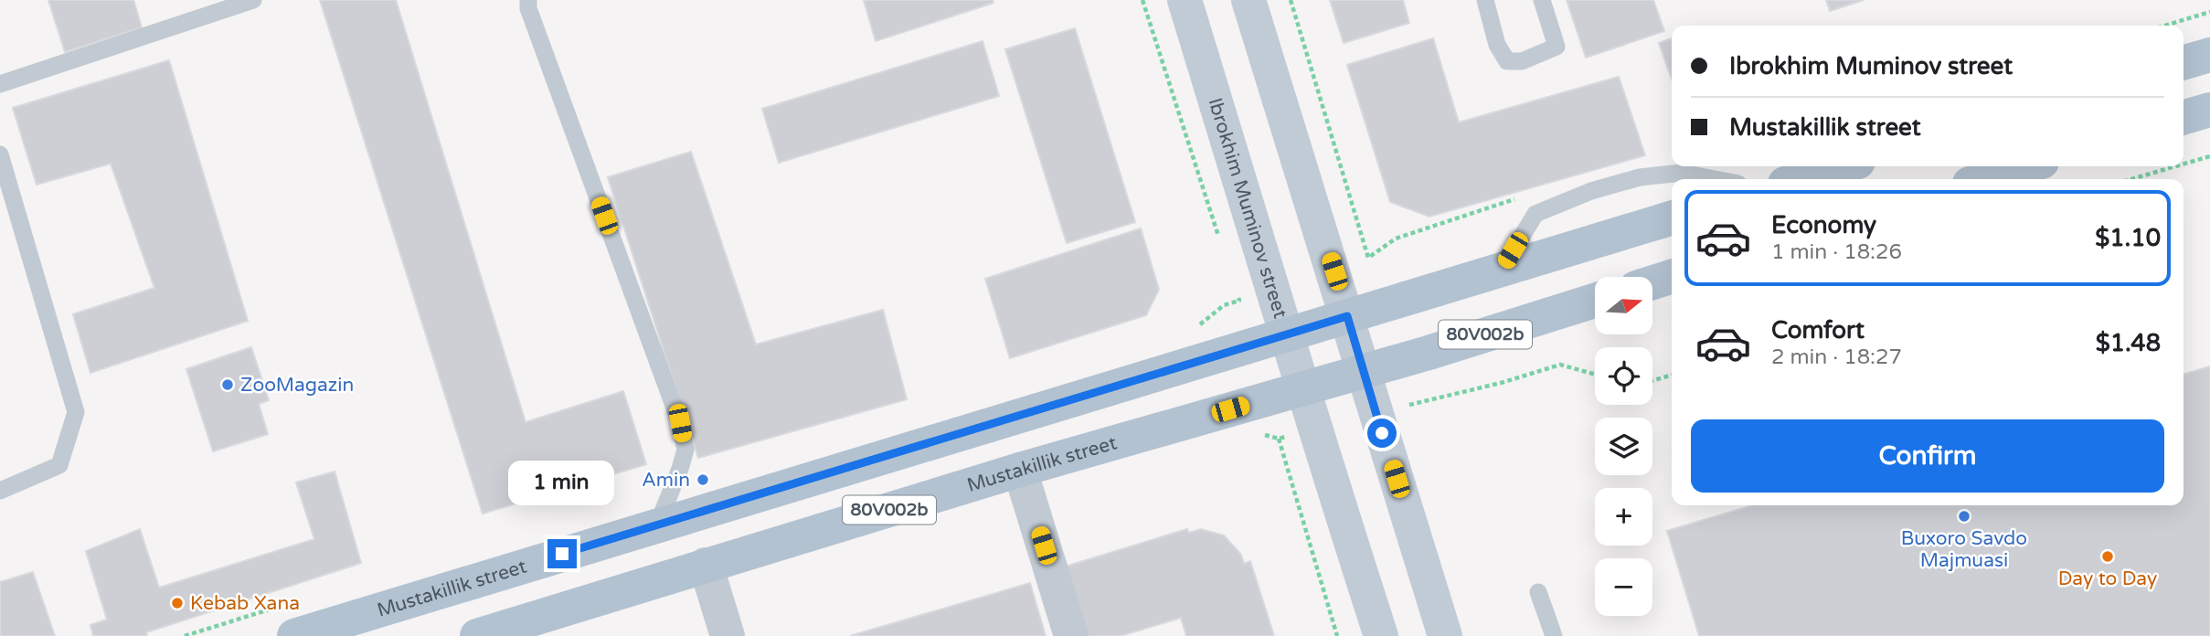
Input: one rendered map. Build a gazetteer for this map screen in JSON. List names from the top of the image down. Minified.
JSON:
{"streets":{"main road":["Ibrokhim Muminov street","80V002b","Mustakillik street"]},"crossings":[["Ibrokhim Muminov street","Mustakillik street"]],"places":["ZooMagazin","Amin","Buxoro Savdo Majmuasi","Day to Day","Kebab Xana"],"north":"right","page":{"banner":["Ibrokhim Muminov street","Mustakillik street"],"list":[{"name":"Economy","note":"1 min · 18:26","value":"$1.10"},{"name":"Comfort","note":"2 min · 18:27","value":"$1.48"}],"map_buttons":["+","−"],"buttons":"Confirm","bubble":"1 min"}}
